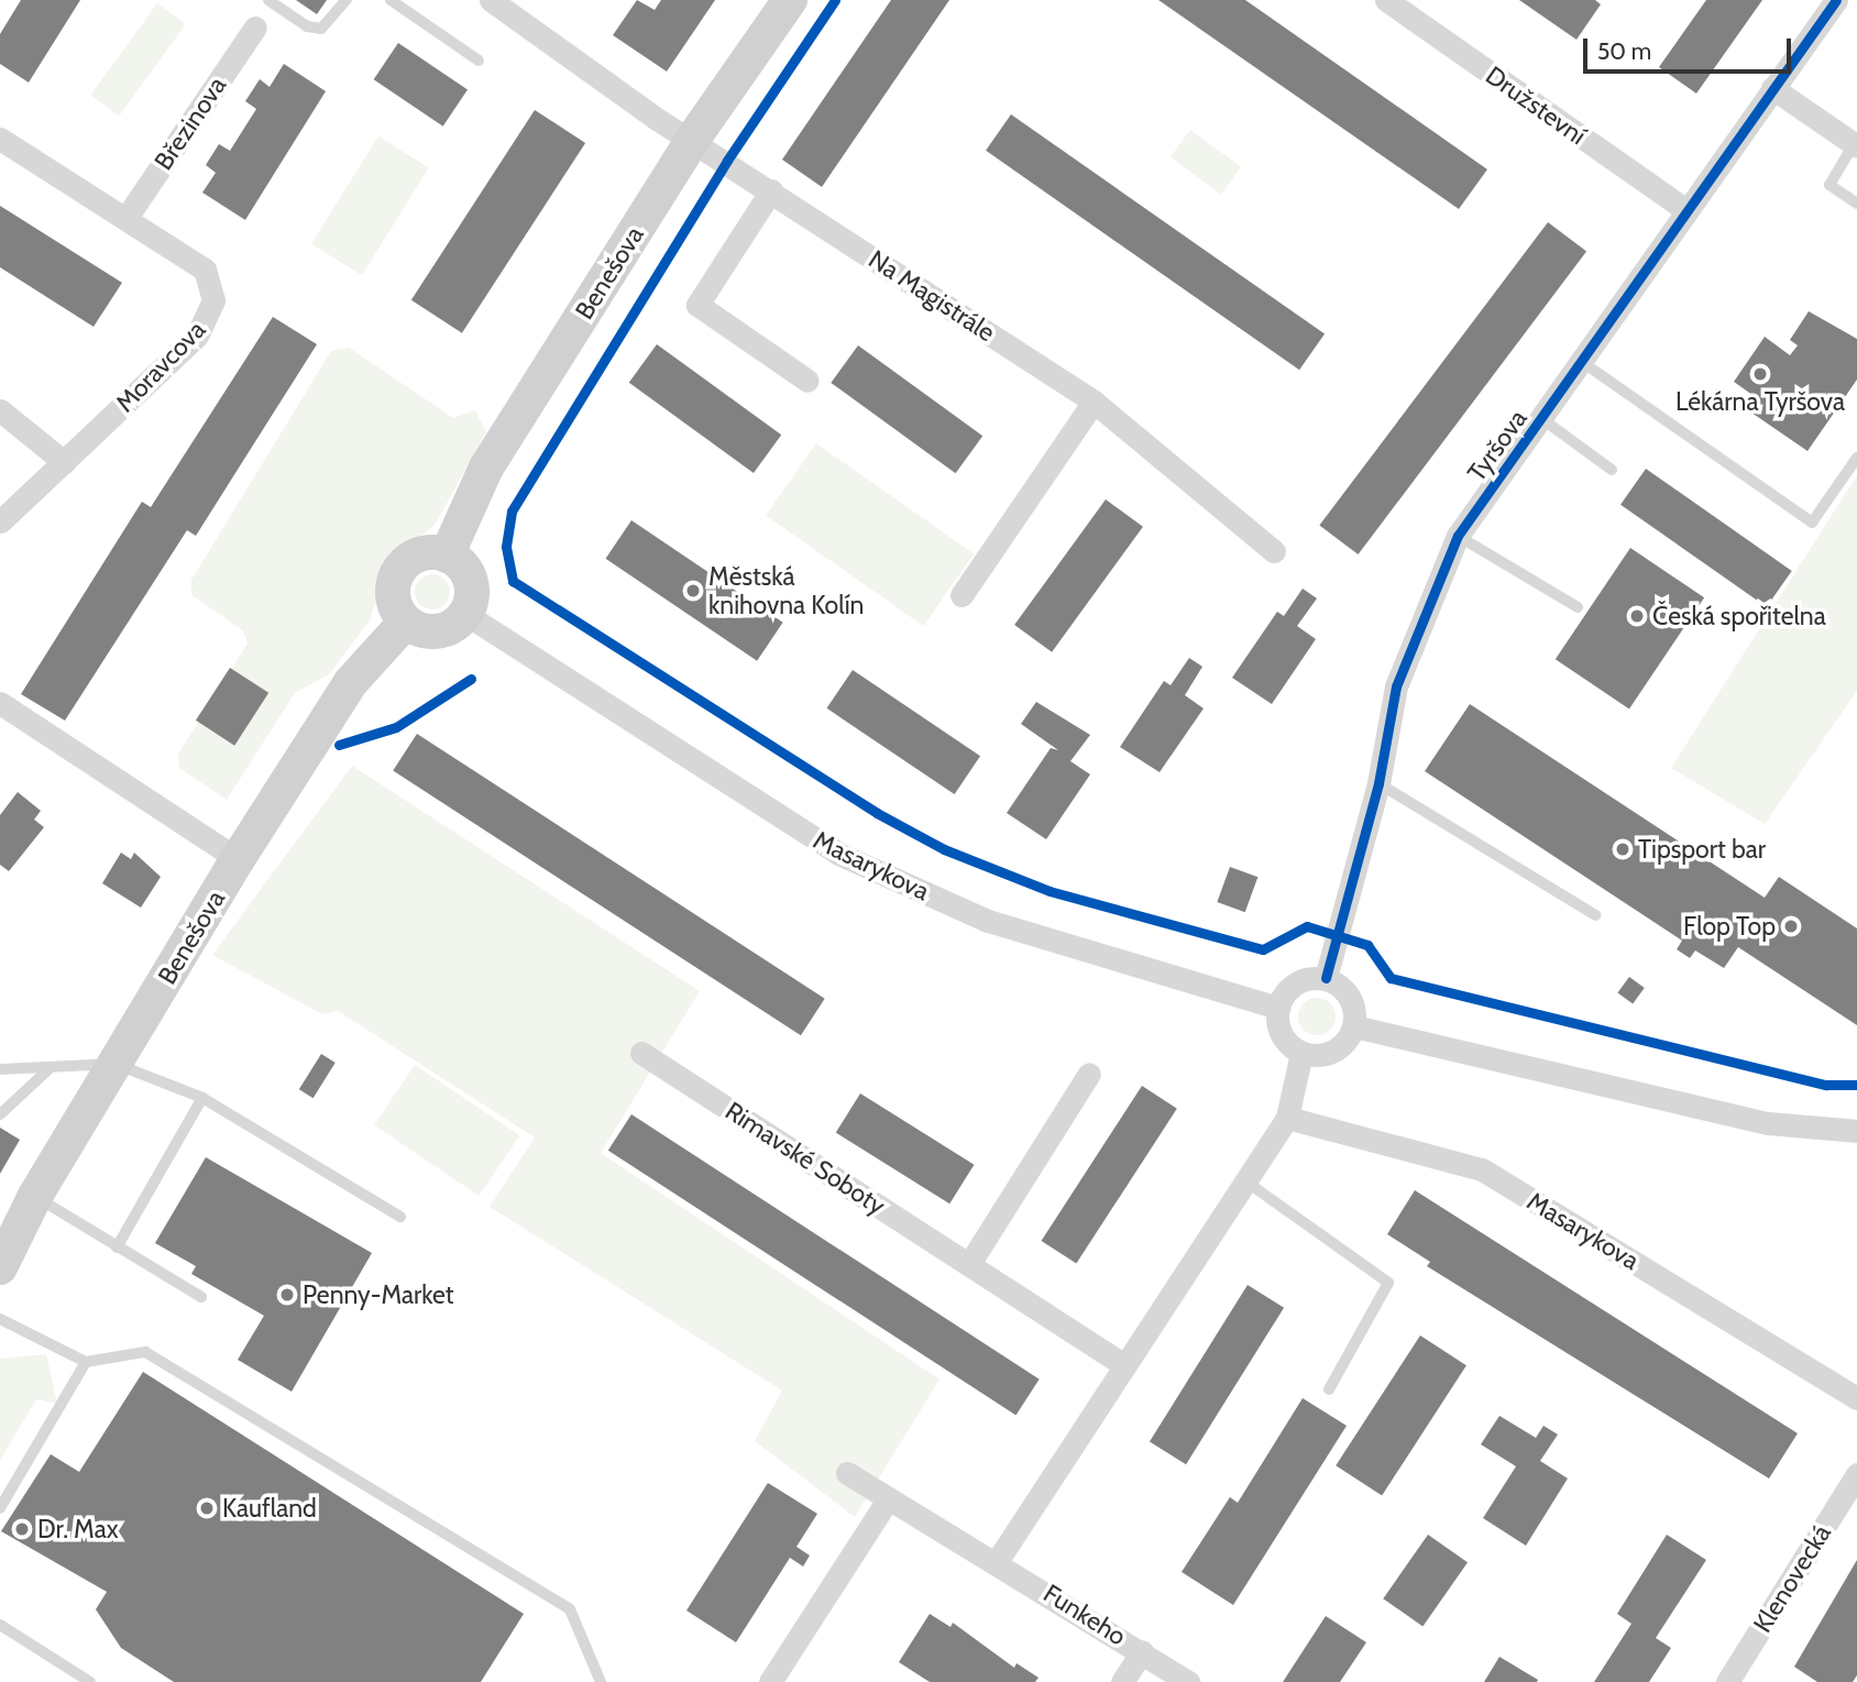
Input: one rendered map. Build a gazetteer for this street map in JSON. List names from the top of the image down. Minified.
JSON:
{"streets":{"street":["Družstevní","Březinova","Benešova","Na Magistrále","Moravcova","Tyršova","Masarykova","Rimavské Soboty","Klenovecká","Funkeho"]},"crossings":[["Družstevní","Tyršova"],["Březinova","Moravcova"],["Benešova","Na Magistrále"],["Benešova","Masarykova"],["Tyršova","Masarykova"]],"places":["Lékárna Tyršova","Městská knihovna Kolín","Česká spořitelna","Tipsport bar","Flop Top","Penny-Market","Kaufland","Dr. Max"],"scale_bar":"50 m"}
